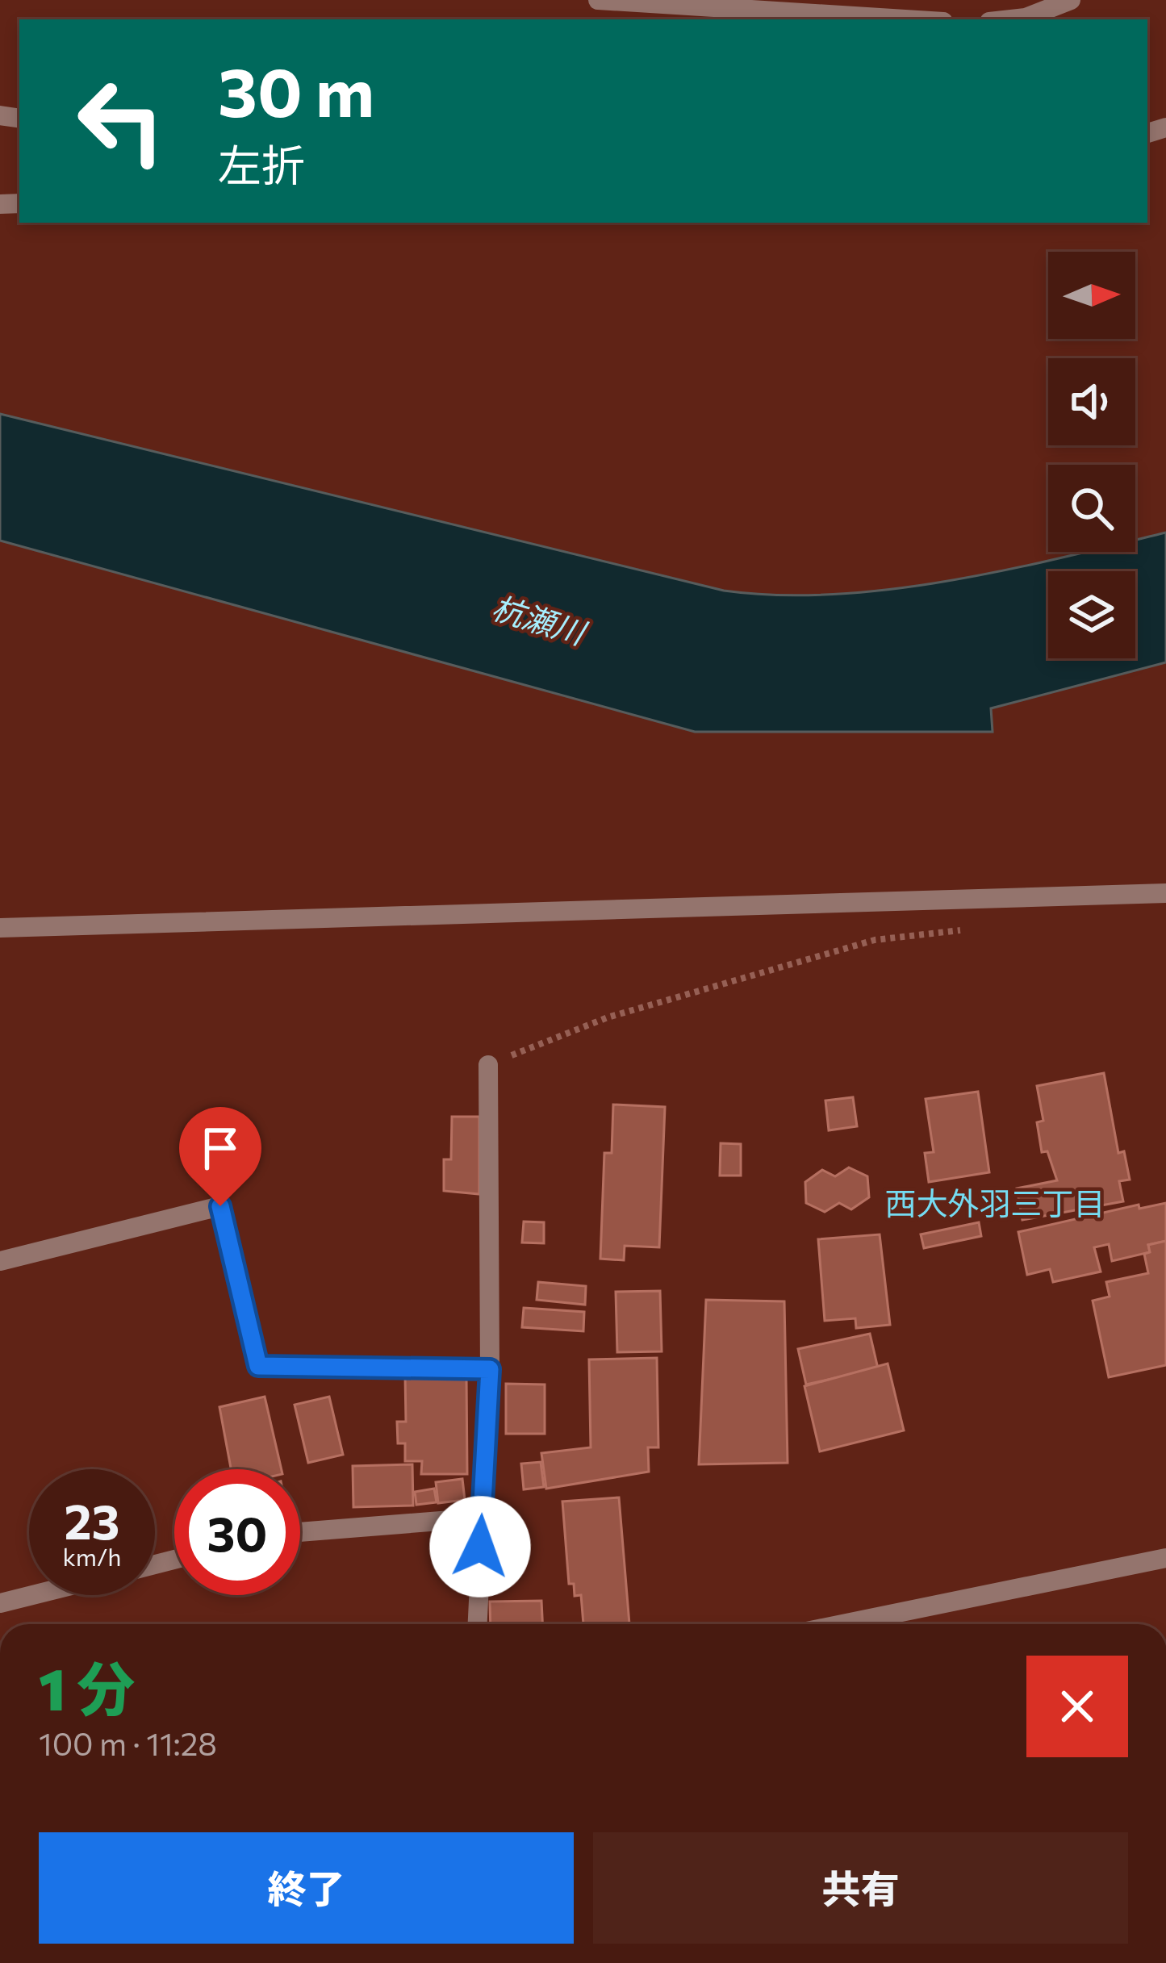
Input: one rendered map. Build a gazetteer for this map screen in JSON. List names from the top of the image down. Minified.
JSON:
{"districts":["西大外羽三丁目"],"water":["杭瀬川"],"north":"right","page":{"turn":["30 m","左折"],"speed":"23 km/h","limit":"30","heading":["1 分","100 m · 11:28"],"buttons":["終了","共有"]}}
